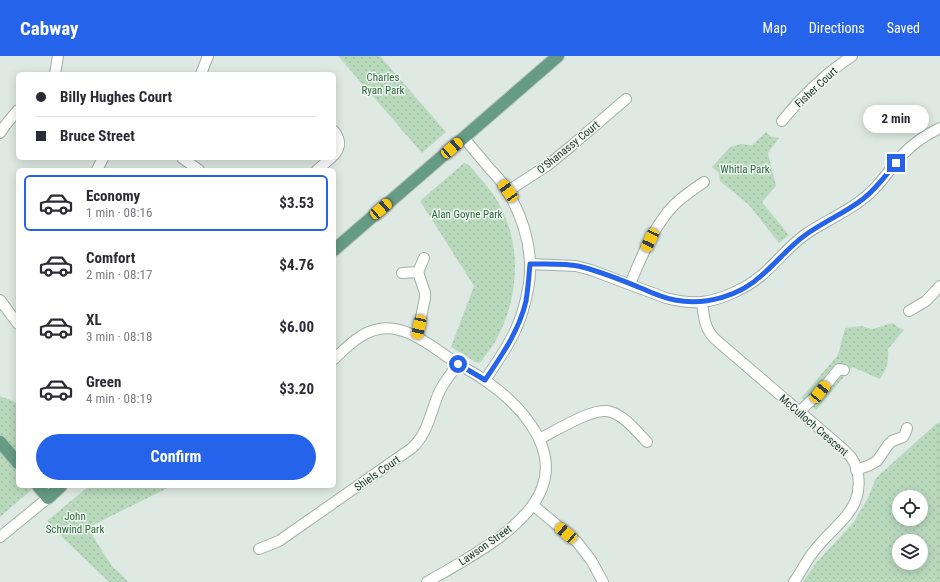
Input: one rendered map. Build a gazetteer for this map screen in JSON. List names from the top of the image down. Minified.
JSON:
{"streets":{"street":["Fisher Court","O'Shanassy Court","McCulloch Crescent","Shiels Court","Lawson Street"]},"crossings":[["Shiels Court","Lawson Street"]],"parks":["Charles Ryan Park","Whitla Park","Alan Goyne Park","John Schwind Park"],"page":{"header":"Cabway","nav":["Map","Directions","Saved"],"banner":["Billy Hughes Court","Bruce Street"],"bubble":"2 min","list":[{"name":"Economy","note":"1 min · 08:16","value":"$3.53"},{"name":"Comfort","note":"2 min · 08:17","value":"$4.76"},{"name":"XL","note":"3 min · 08:18","value":"$6.00"},{"name":"Green","note":"4 min · 08:19","value":"$3.20"}],"buttons":"Confirm"}}
